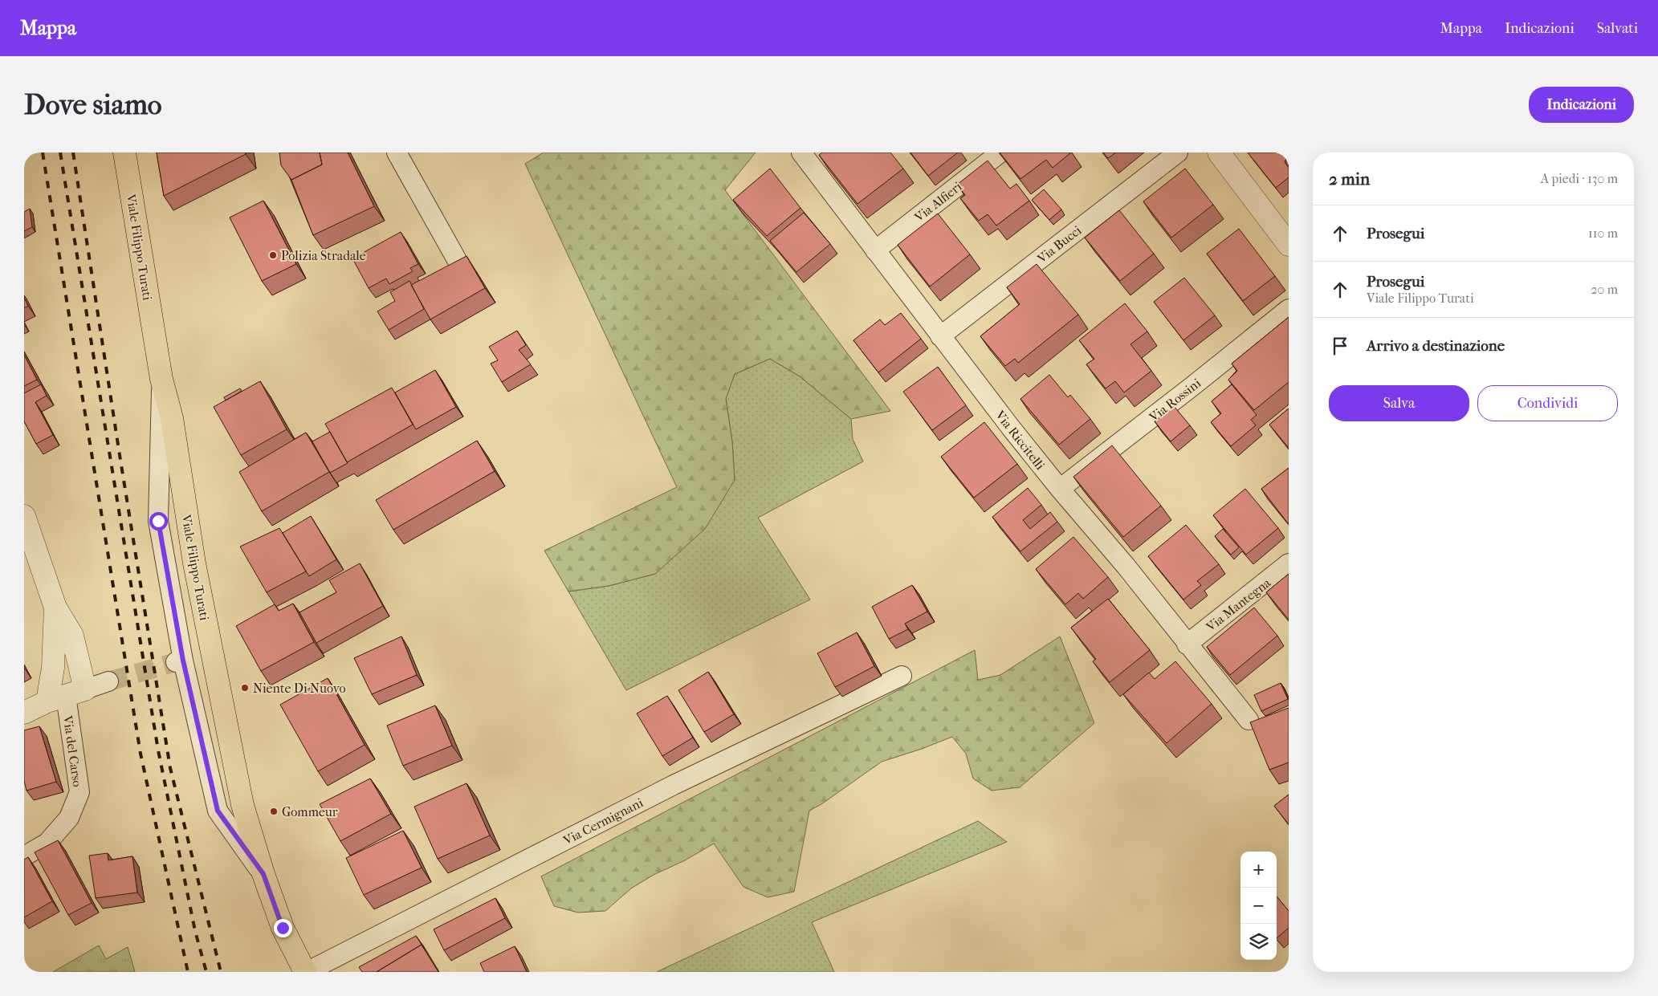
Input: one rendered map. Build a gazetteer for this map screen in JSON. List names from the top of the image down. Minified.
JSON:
{"streets":{"main road":["Viale Filippo Turati"],"street":["Via Alfieri","Via Bucci","Via Rossini","Via Riccitelli","Via Mantegna","Via del Carso","Via Cermignani"]},"crossings":[["Via Alfieri","Via Riccitelli"],["Via Bucci","Via Riccitelli"],["Viale Filippo Turati","Via Cermignani"],["Via Rossini","Via Riccitelli"],["Via Riccitelli","Via Mantegna"]],"places":["Polizia Stradale","Niente Di Nuovo","Gommeur"],"page":{"header":"Mappa","nav":["Mappa","Indicazioni","Salvati"],"buttons":["Indicazioni",["Salva","Condividi"]],"title":"Dove siamo","heading":["2 min","A piedi · 130 m"],"list":[["Prosegui","110 m"],["Prosegui","Viale Filippo Turati","20 m"],"Arrivo a destinazione"],"map_buttons":["+","−"]}}
